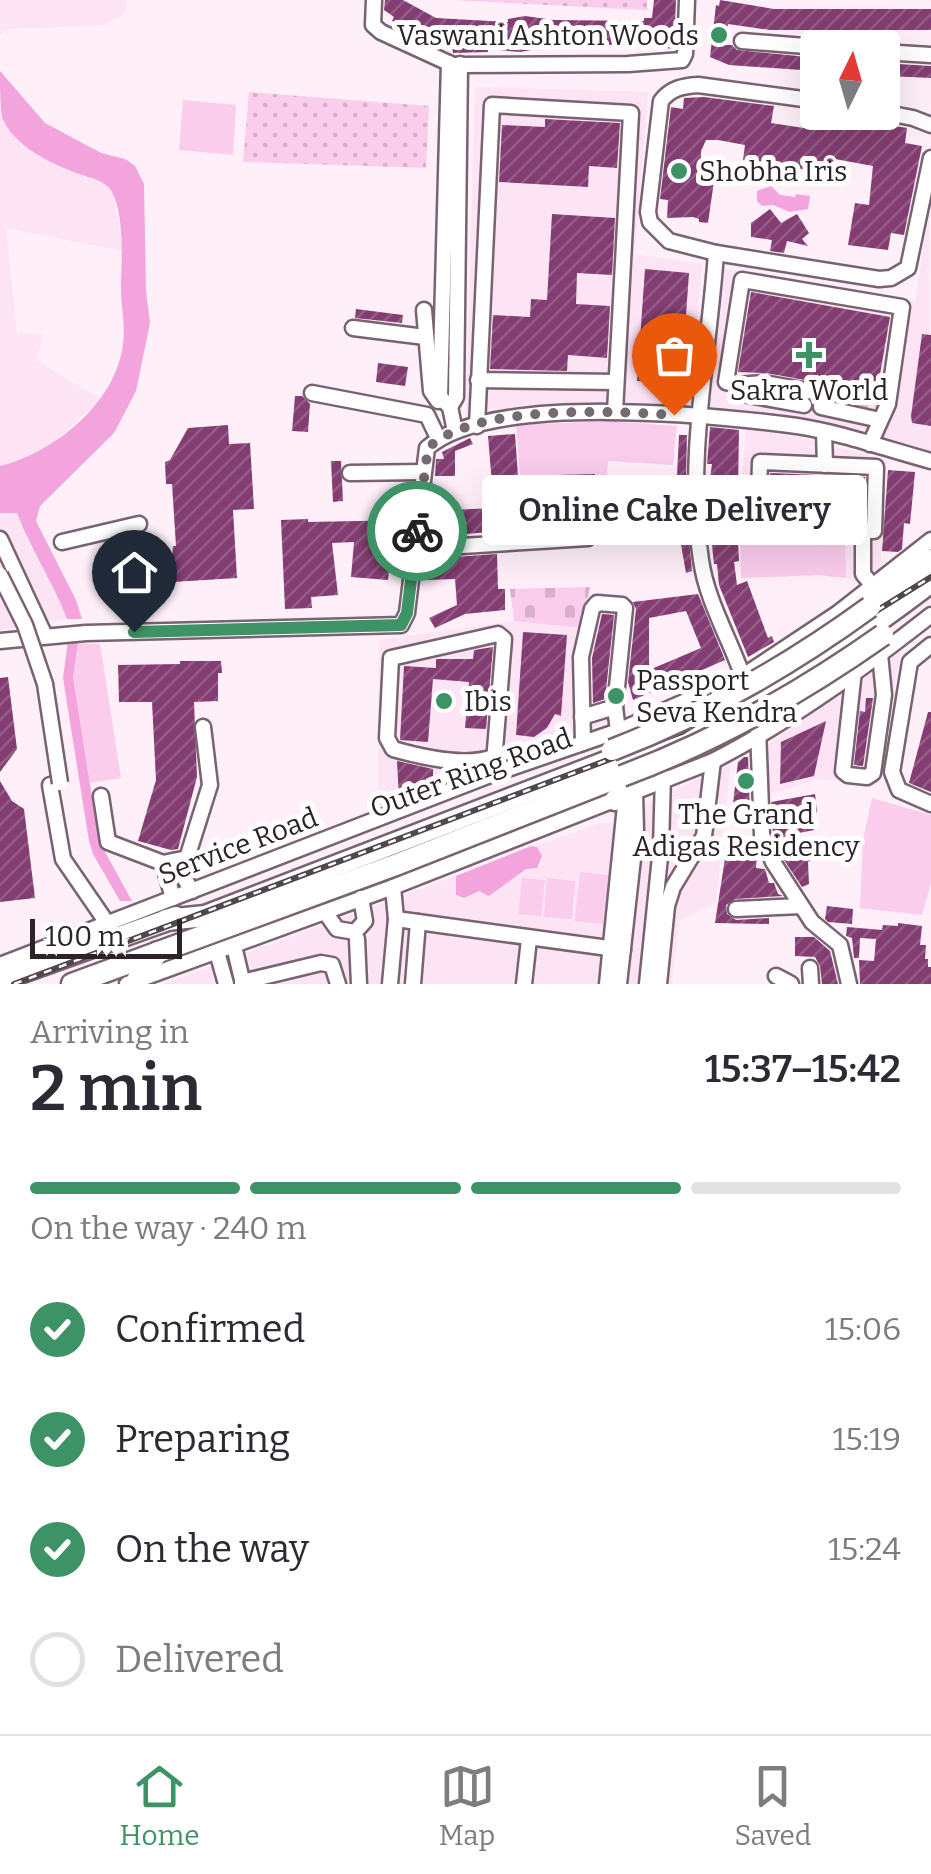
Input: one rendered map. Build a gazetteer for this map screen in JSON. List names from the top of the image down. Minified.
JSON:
{"streets":{"highway":["Outer Ring Road"],"street":["Service Road"]},"crossings":[["Outer Ring Road","Service Road"]],"places":{"other":["Vaswani Ashton Woods","Shobha Iris","Online Cake Delivery","Passport Seva Kendra","Ibis","The Grand Adigas Residency"],"health":["Sakra World"]},"scale_bar":"100 m","north":"top","page":{"bubble":"Online Cake Delivery","scale":"100 m","heading":["2 min","Arriving in","15:37–15:42"],"bar":"On the way · 240 m","list":[["Confirmed","15:06"],["Preparing","15:19"],["On the way","15:24"],"Delivered"],"tabs":["Home","Map","Saved"]}}
